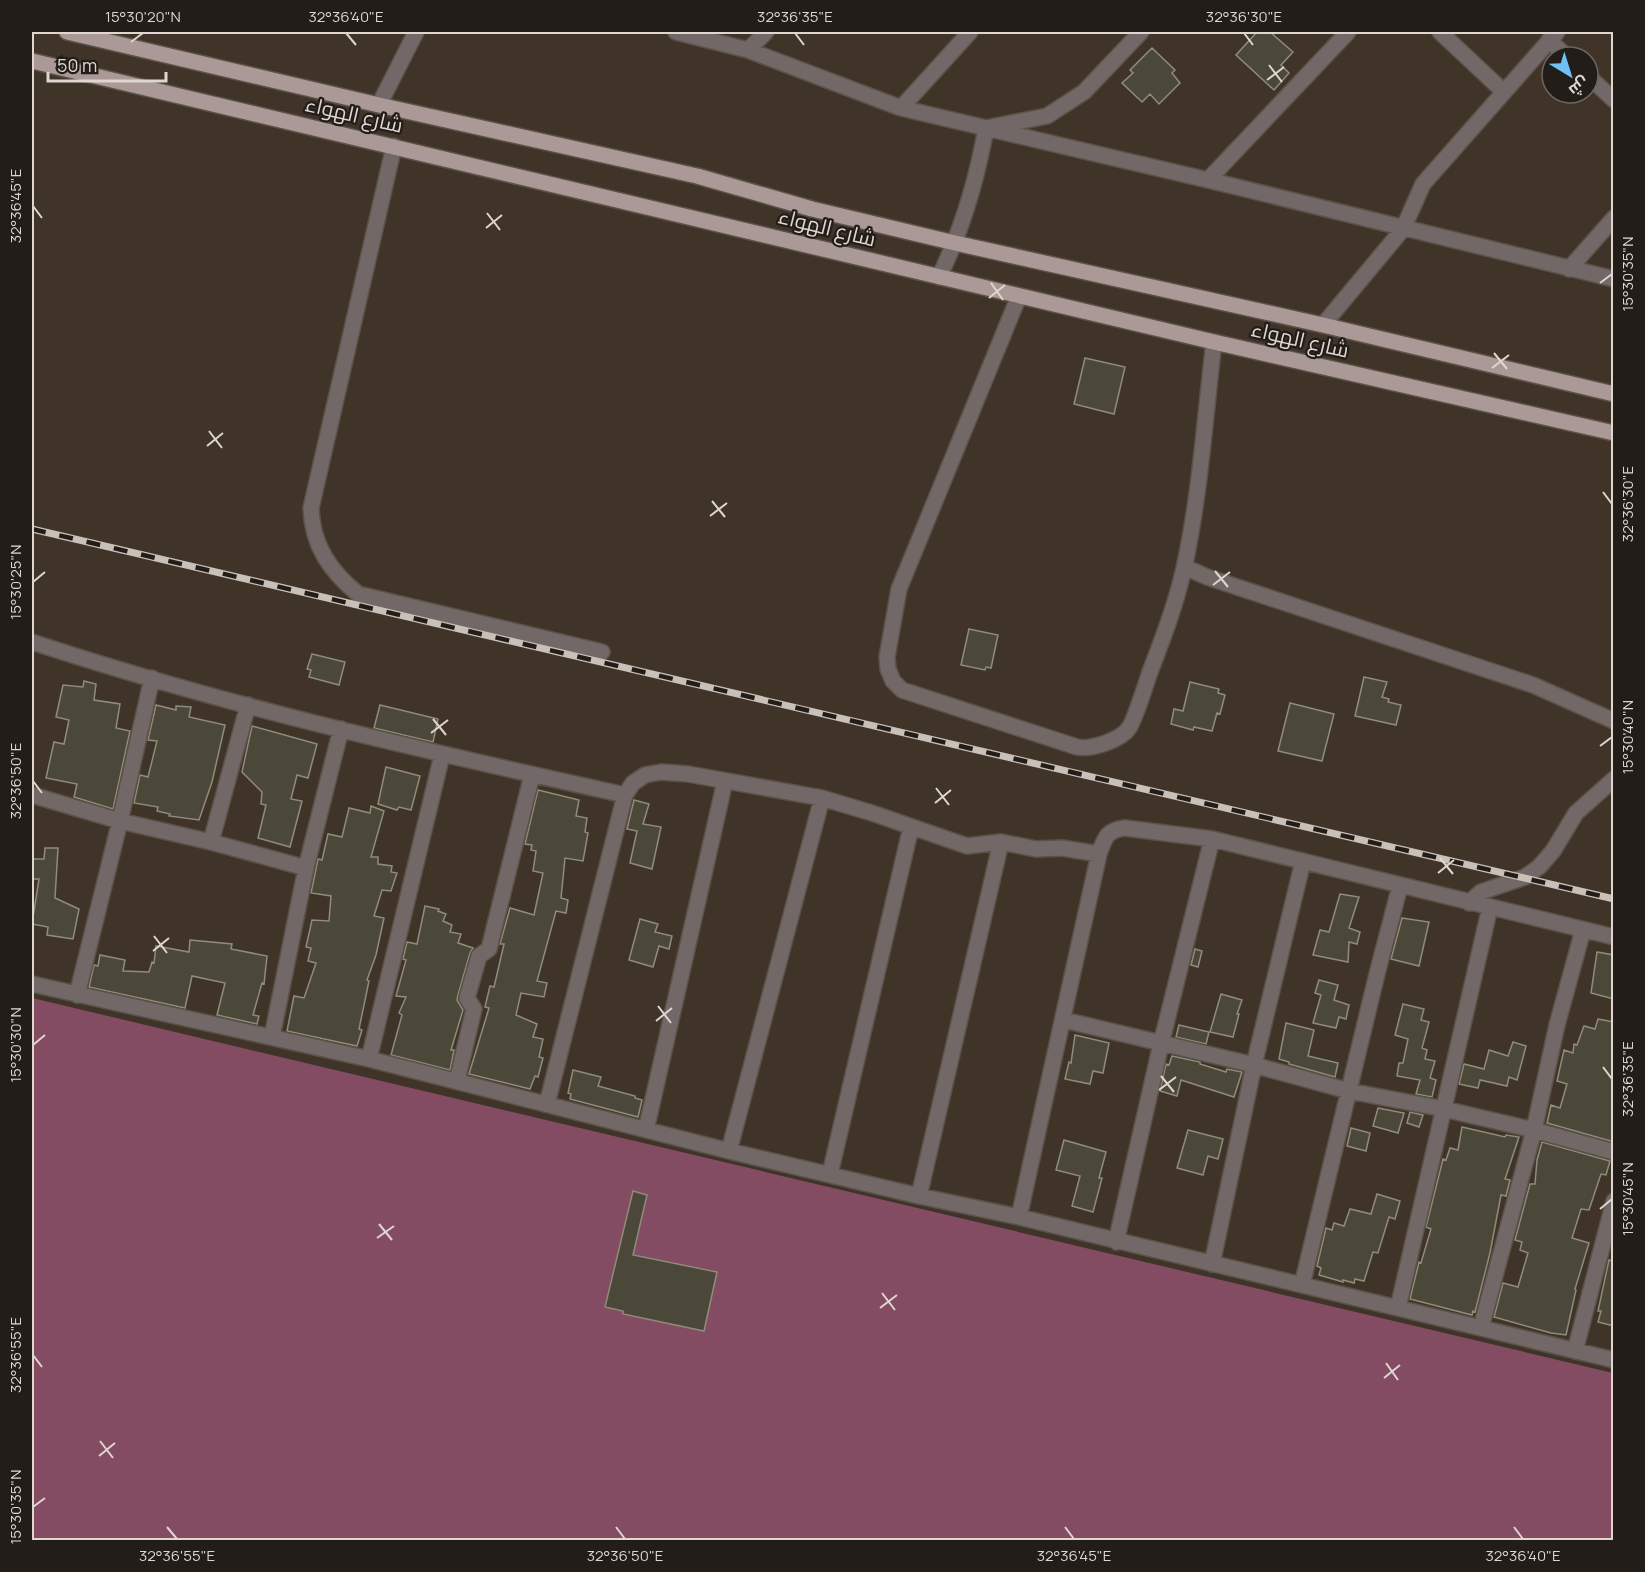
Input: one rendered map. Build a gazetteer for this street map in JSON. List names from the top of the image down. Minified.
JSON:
{"streets":{"main road":["شارع الهواء"]},"scale_bar":"50 m","north":"bottom right","coordinates":["15°30'20\"N","32°36'40\"E","32°36'35\"E","32°36'30\"E","32°36'45\"E","15°30'35\"N","15°30'25\"N","15°30'40\"N","32°36'50\"E","15°30'30\"N","15°30'45\"N","32°36'55\"E"]}
